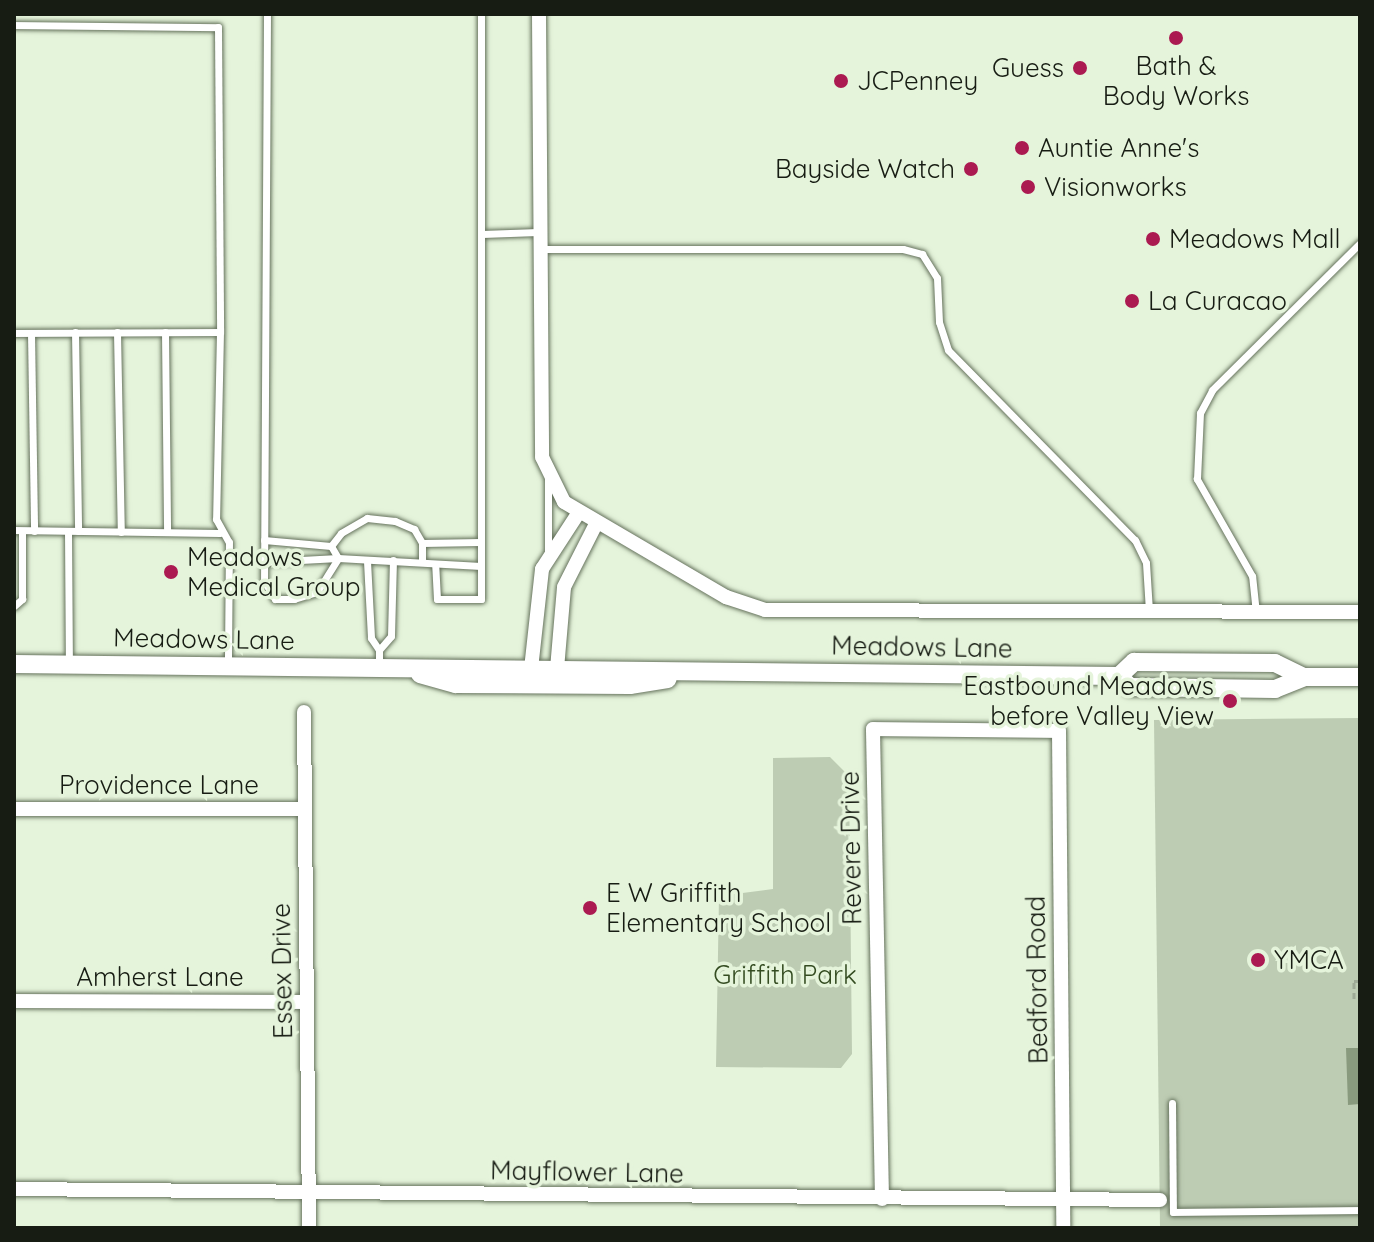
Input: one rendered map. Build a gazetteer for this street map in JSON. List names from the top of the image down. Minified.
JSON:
{"streets":{"street":["Meadows Lane","Providence Lane","Revere Drive","Essex Drive","Amherst Lane","Bedford Road","Mayflower Lane"]},"crossings":[["Providence Lane","Essex Drive"],["Revere Drive","Bedford Road"],["Revere Drive","Mayflower Lane"],["Essex Drive","Amherst Lane"],["Essex Drive","Mayflower Lane"],["Bedford Road","Mayflower Lane"]],"parks":["Griffith Park"],"places":["Bath & Body Works","Guess","JCPenney","Auntie Anne's","Bayside Watch","Visionworks","Meadows Mall","La Curacao","Meadows Medical Group","Eastbound Meadows before Valley View","E W Griffith Elementary School","YMCA"]}
